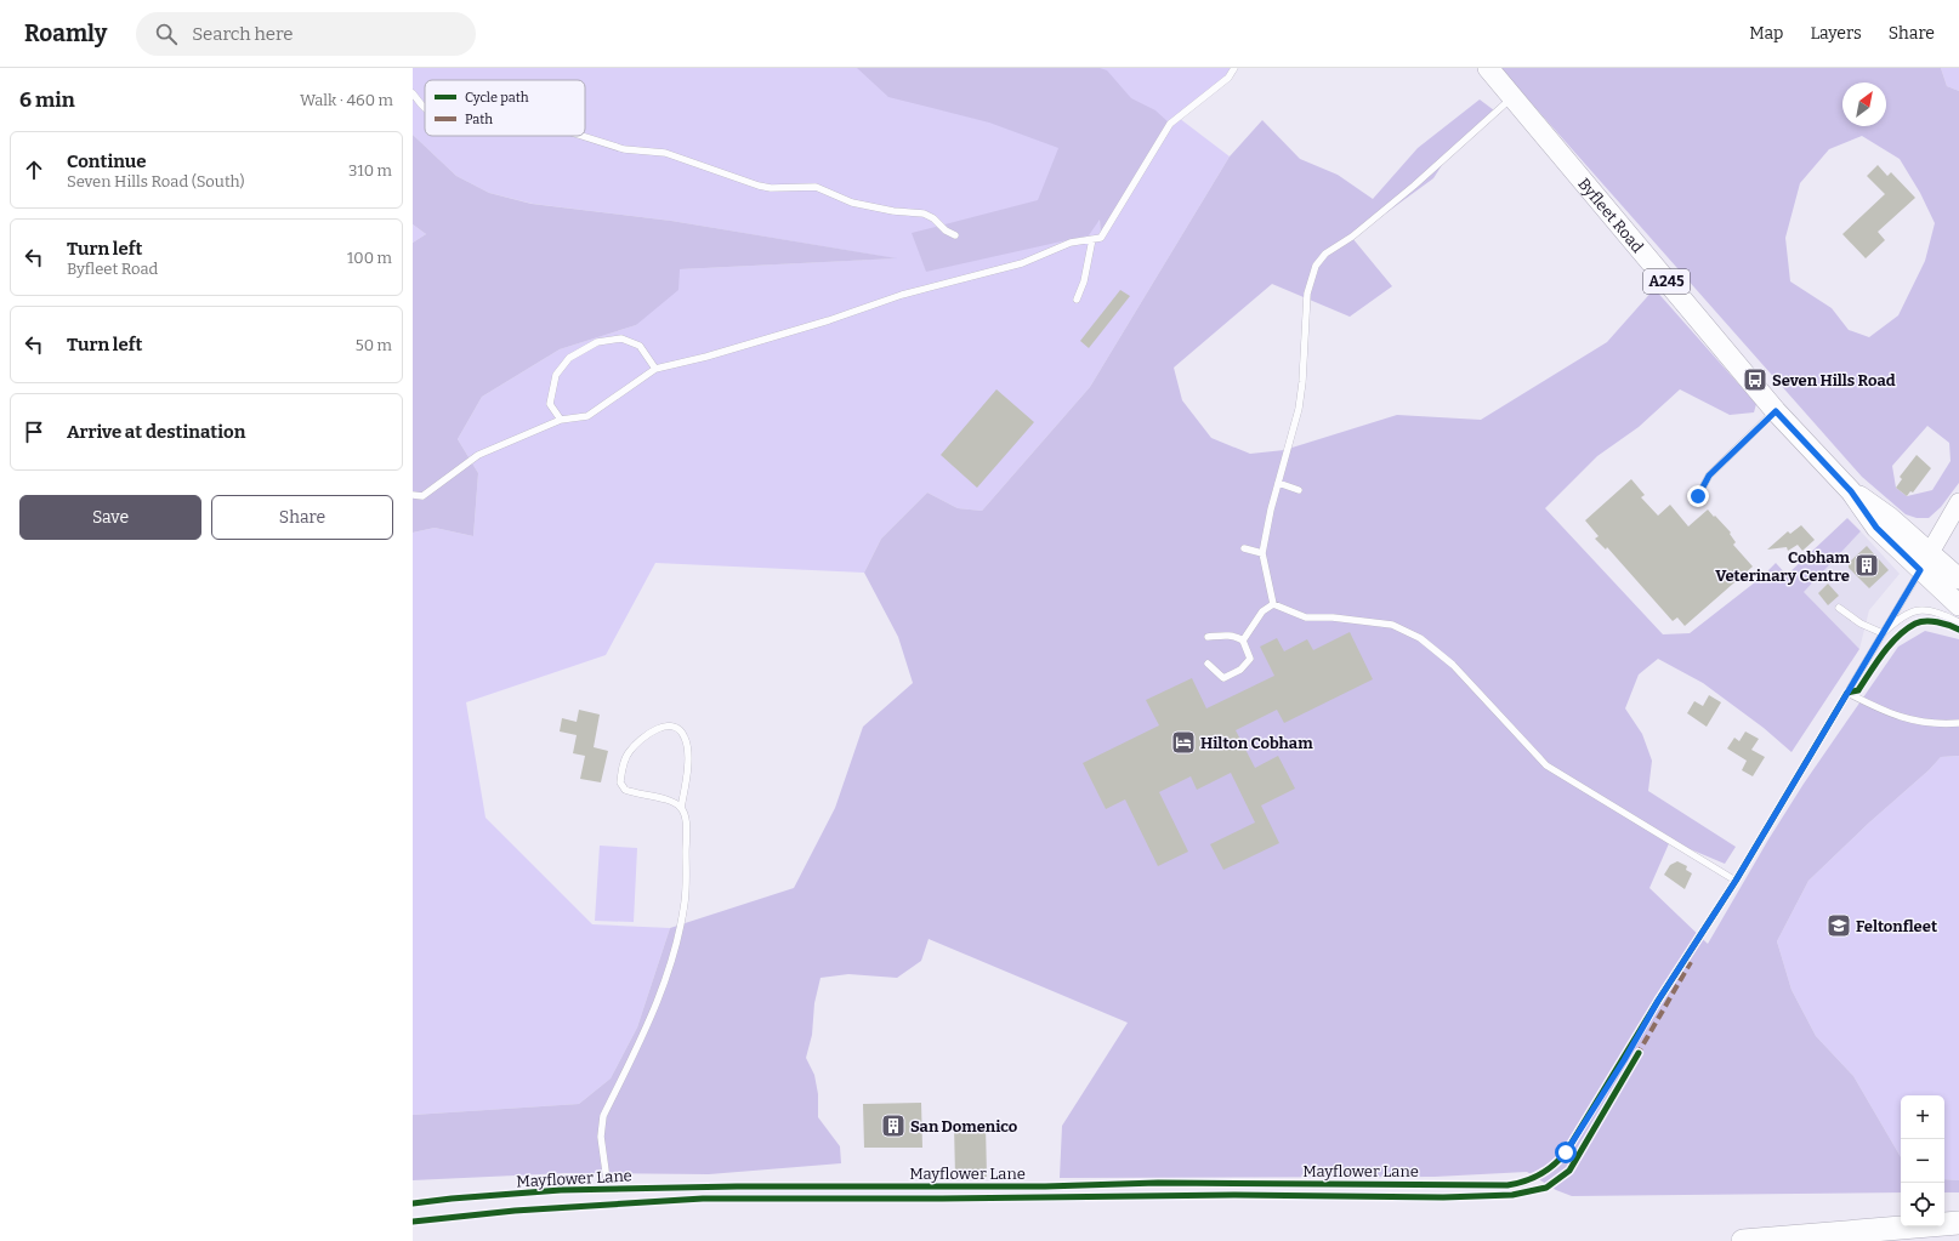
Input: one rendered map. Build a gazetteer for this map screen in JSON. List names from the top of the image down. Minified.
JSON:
{"streets":{"main road":["Byfleet Road","A245"],"lane":["Mayflower Lane"]},"places":{"bus stop":["Seven Hills Road"],"building":["Cobham Veterinary Centre","San Domenico"],"hotel":["Hilton Cobham"],"school or university":["Feltonfleet"]},"legend":["Cycle path","Path"],"north":"top right","page":{"header":"Roamly","search":"Search here","nav":["Map","Layers","Share"],"heading":["6 min","Walk · 460 m"],"list":[["Continue","Seven Hills Road (South)","310 m"],["Turn left","Byfleet Road","100 m"],["Turn left","50 m"],"Arrive at destination"],"buttons":["Save","Share"],"map_buttons":["+","−"]}}
